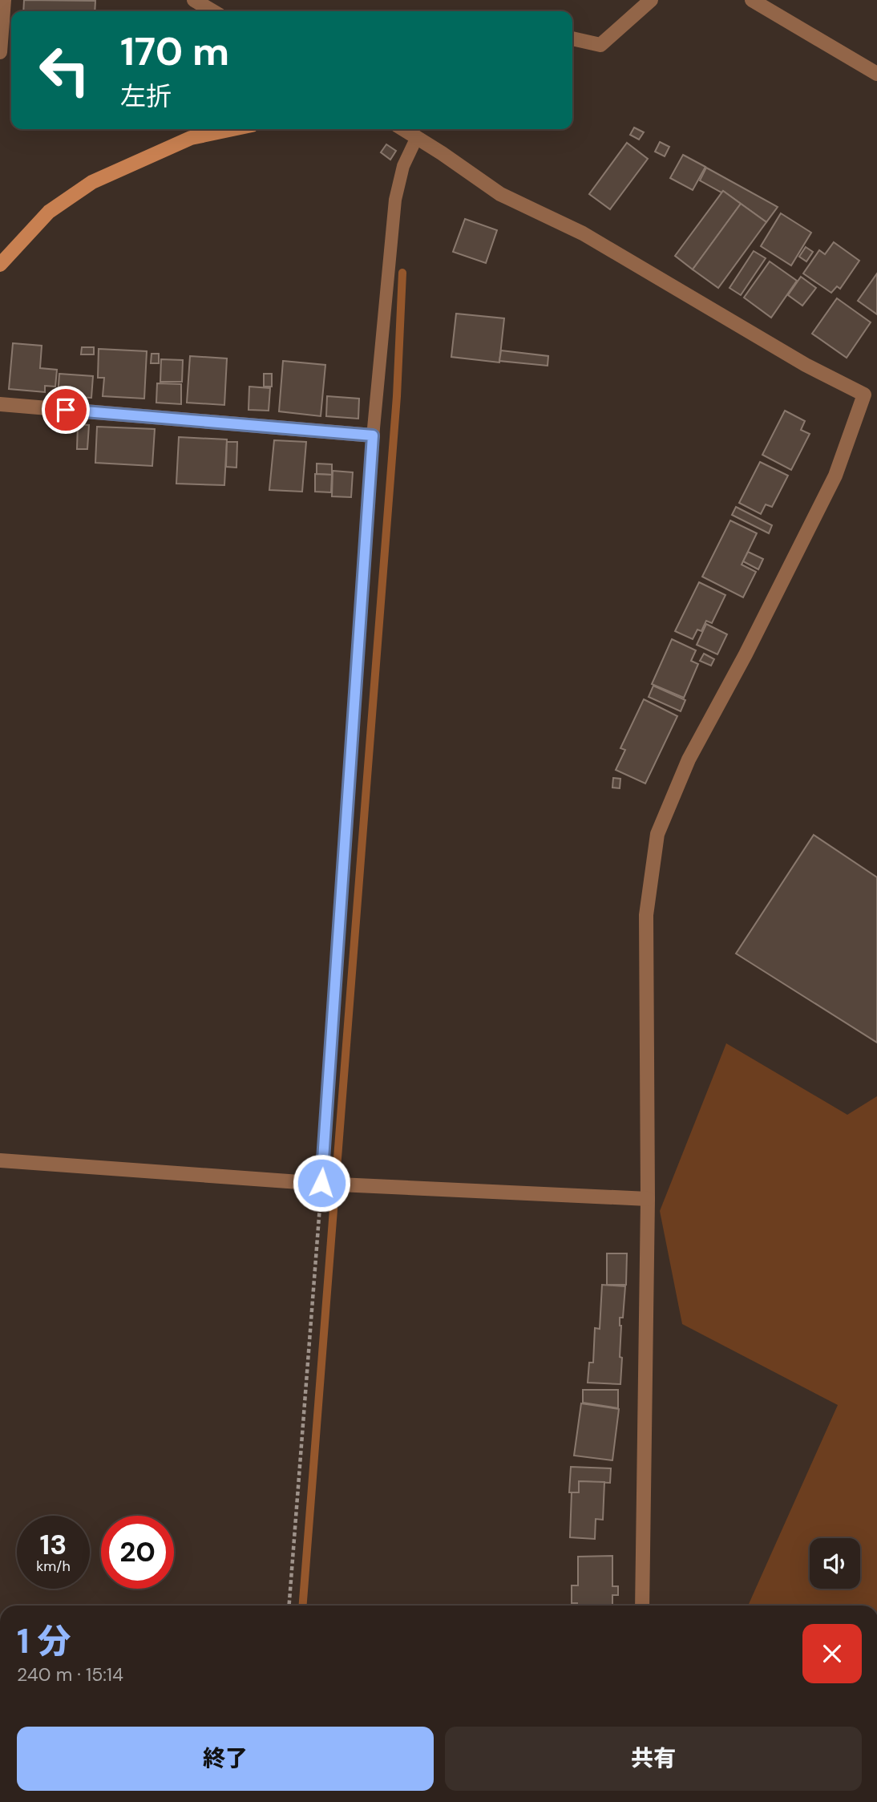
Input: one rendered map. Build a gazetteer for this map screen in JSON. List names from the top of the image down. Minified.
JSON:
{"page":{"turn":["170 m","左折"],"speed":"13 km/h","limit":"20","heading":["1 分","240 m · 15:14"],"buttons":["終了","共有"]}}
